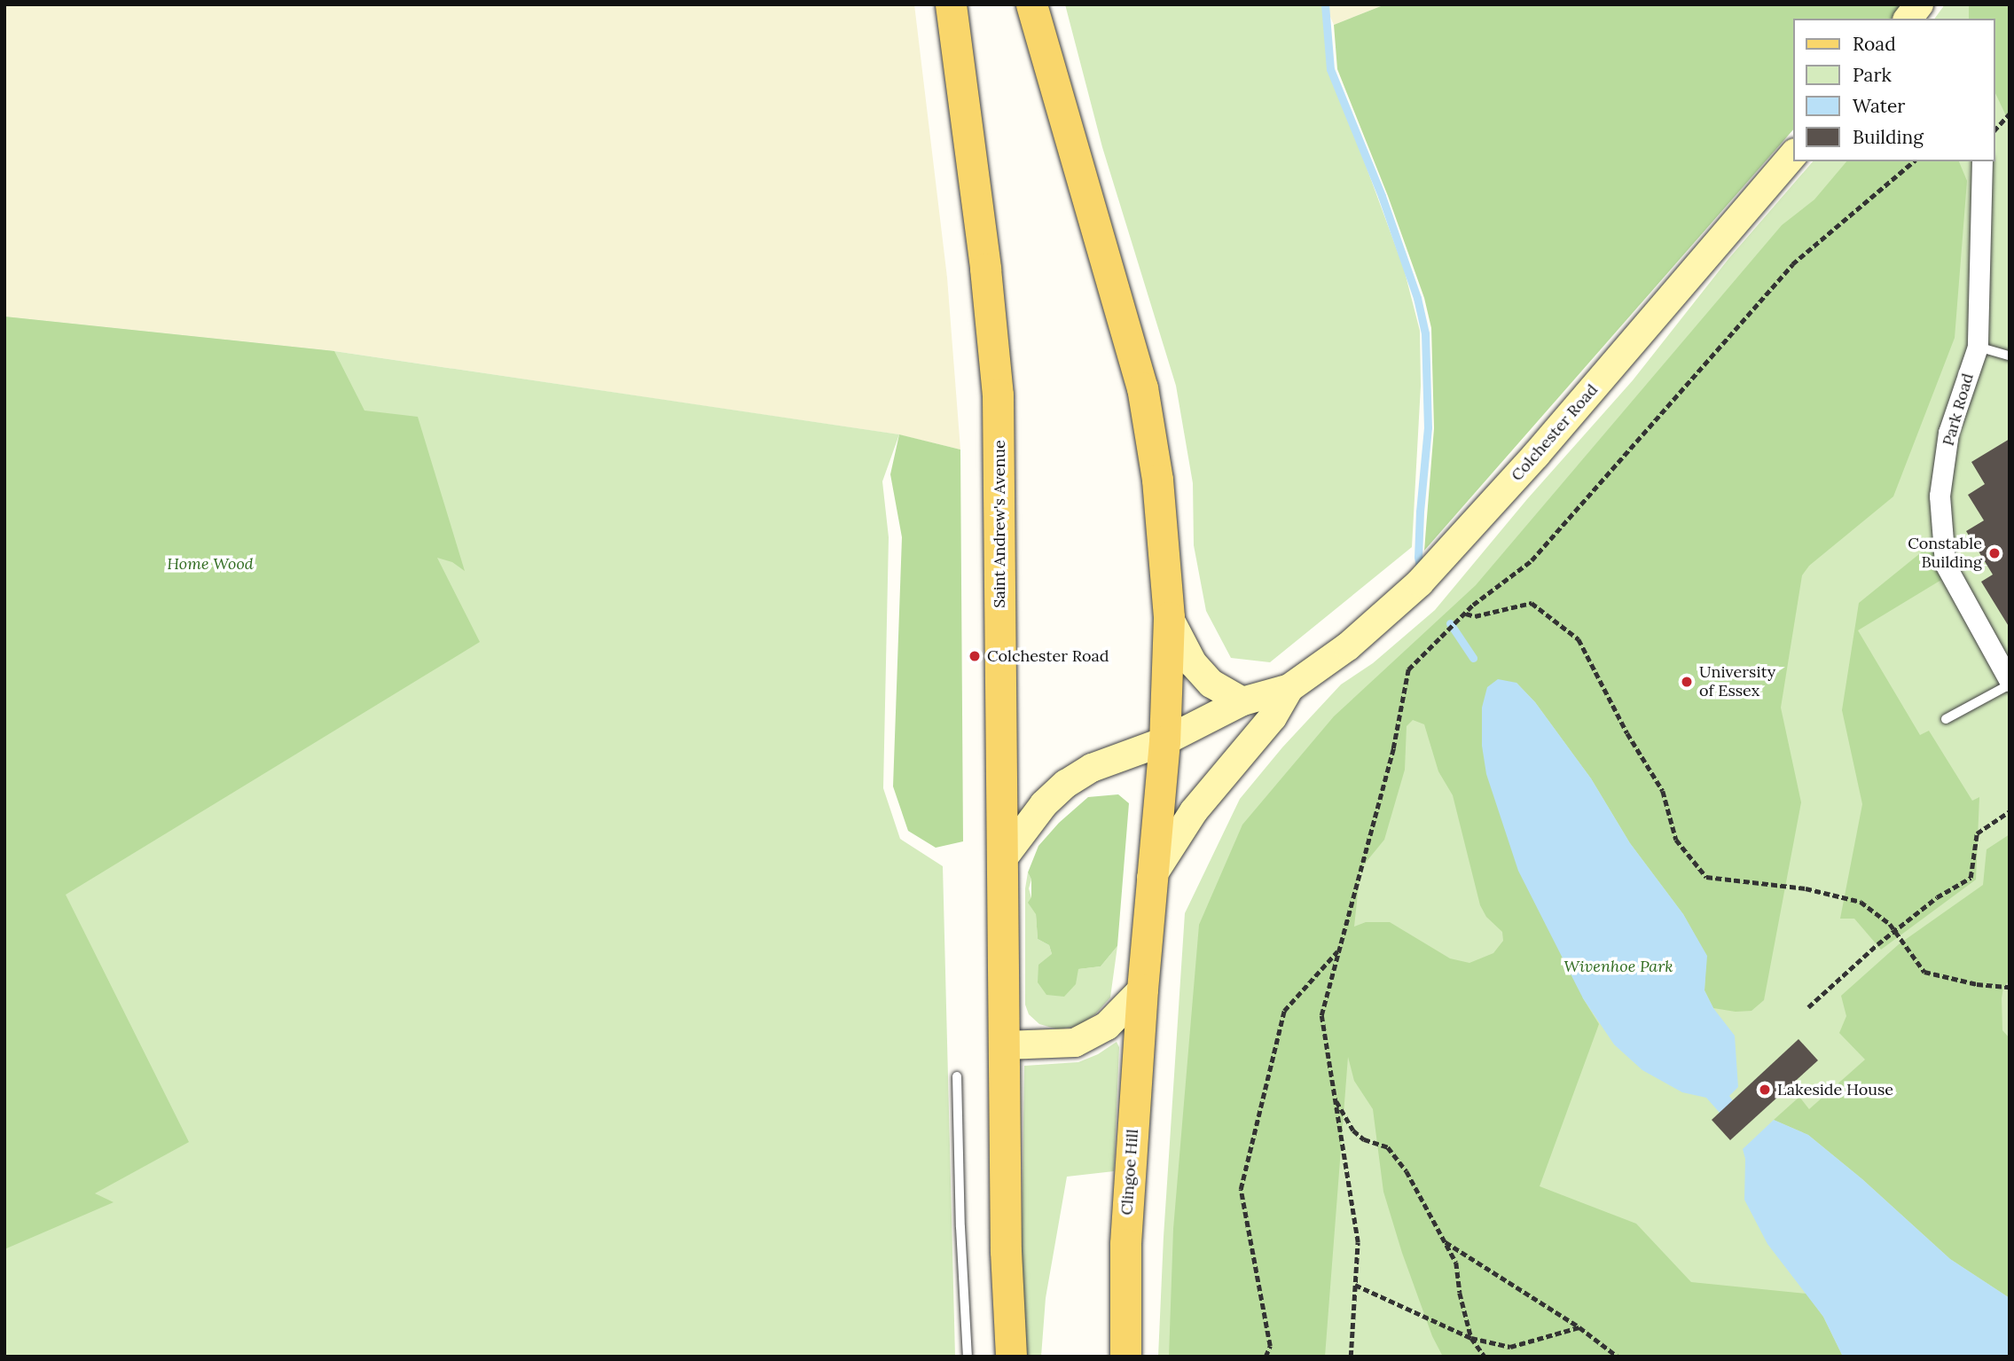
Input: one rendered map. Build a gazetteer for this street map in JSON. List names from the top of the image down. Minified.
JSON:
{"streets":{"main road":["Colchester Road","Saint Andrew's Avenue","Clingoe Hill"],"street":["Park Road"]},"crossings":[["Colchester Road","Saint Andrew's Avenue"]],"parks":["Home Wood","Wivenhoe Park"],"places":["Constable Building","Colchester Road","University of Essex","Lakeside House"],"legend":["Road","Park","Water","Building"]}
